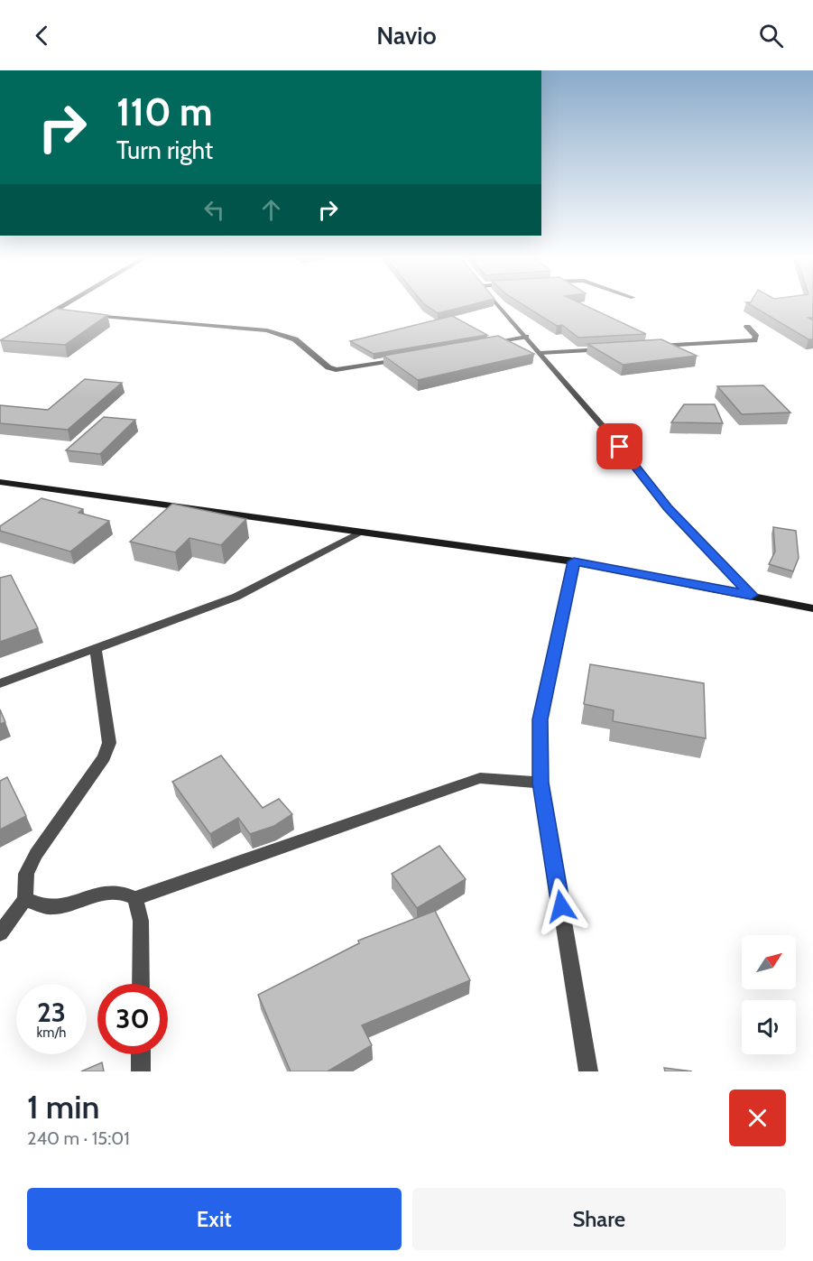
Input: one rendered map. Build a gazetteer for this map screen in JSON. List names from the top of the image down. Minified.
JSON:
{"north":"top right","page":{"header":"Navio","turn":["110 m","Turn right"],"speed":"23 km/h","limit":"30","heading":["1 min","240 m · 15:01"],"buttons":["Exit","Share"]}}
